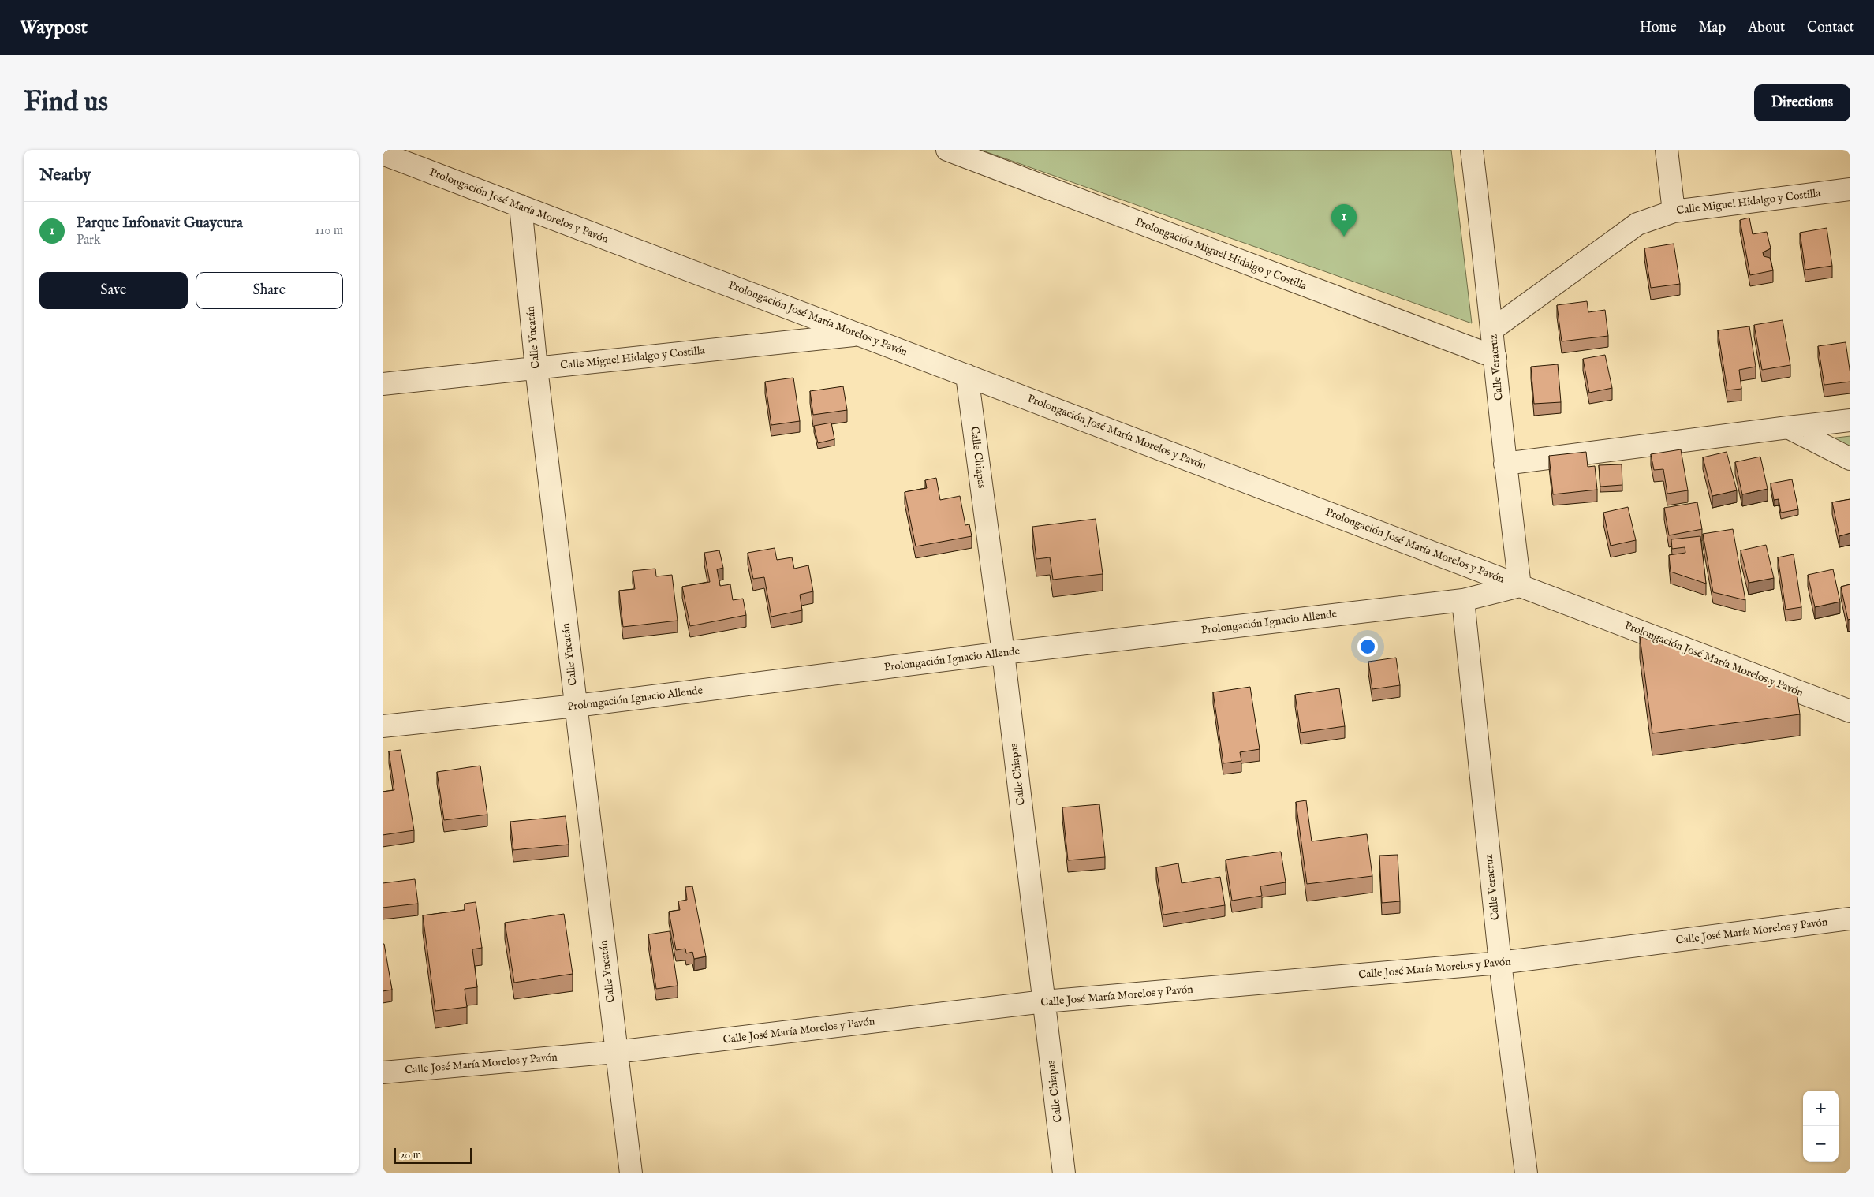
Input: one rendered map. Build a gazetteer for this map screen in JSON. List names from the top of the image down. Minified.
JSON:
{"streets":{"street":["Calle Miguel Hidalgo y Costilla","Prolongación José María Morelos y Pavón","Prolongación Miguel Hidalgo y Costilla","Calle Yucatán","Calle Veracruz","Calle Chiapas","Prolongación Ignacio Allende","Calle José María Morelos y Pavón"]},"crossings":[["Calle Miguel Hidalgo y Costilla","Prolongación José María Morelos y Pavón"],["Calle Miguel Hidalgo y Costilla","Calle Yucatán"],["Calle Miguel Hidalgo y Costilla","Calle Veracruz"],["Prolongación José María Morelos y Pavón","Calle Yucatán"],["Prolongación José María Morelos y Pavón","Calle Veracruz"],["Prolongación José María Morelos y Pavón","Calle Chiapas"],["Prolongación José María Morelos y Pavón","Prolongación Ignacio Allende"],["Prolongación Miguel Hidalgo y Costilla","Calle Veracruz"],["Calle Yucatán","Prolongación Ignacio Allende"],["Calle Yucatán","Calle José María Morelos y Pavón"],["Calle Veracruz","Prolongación Ignacio Allende"],["Calle Veracruz","Calle José María Morelos y Pavón"],["Calle Chiapas","Prolongación Ignacio Allende"],["Calle Chiapas","Calle José María Morelos y Pavón"]],"scale_bar":"20 m","page":{"header":"Waypost","nav":["Home","Map","About","Contact"],"buttons":["Directions",["Save","Share"]],"title":"Find us","heading":"Nearby","list":[{"mark":"1","name":"Parque Infonavit Guaycura","note":"Park","value":"110 m"}],"pins":"1","map_buttons":["+","−"],"scale":"20 m"}}
